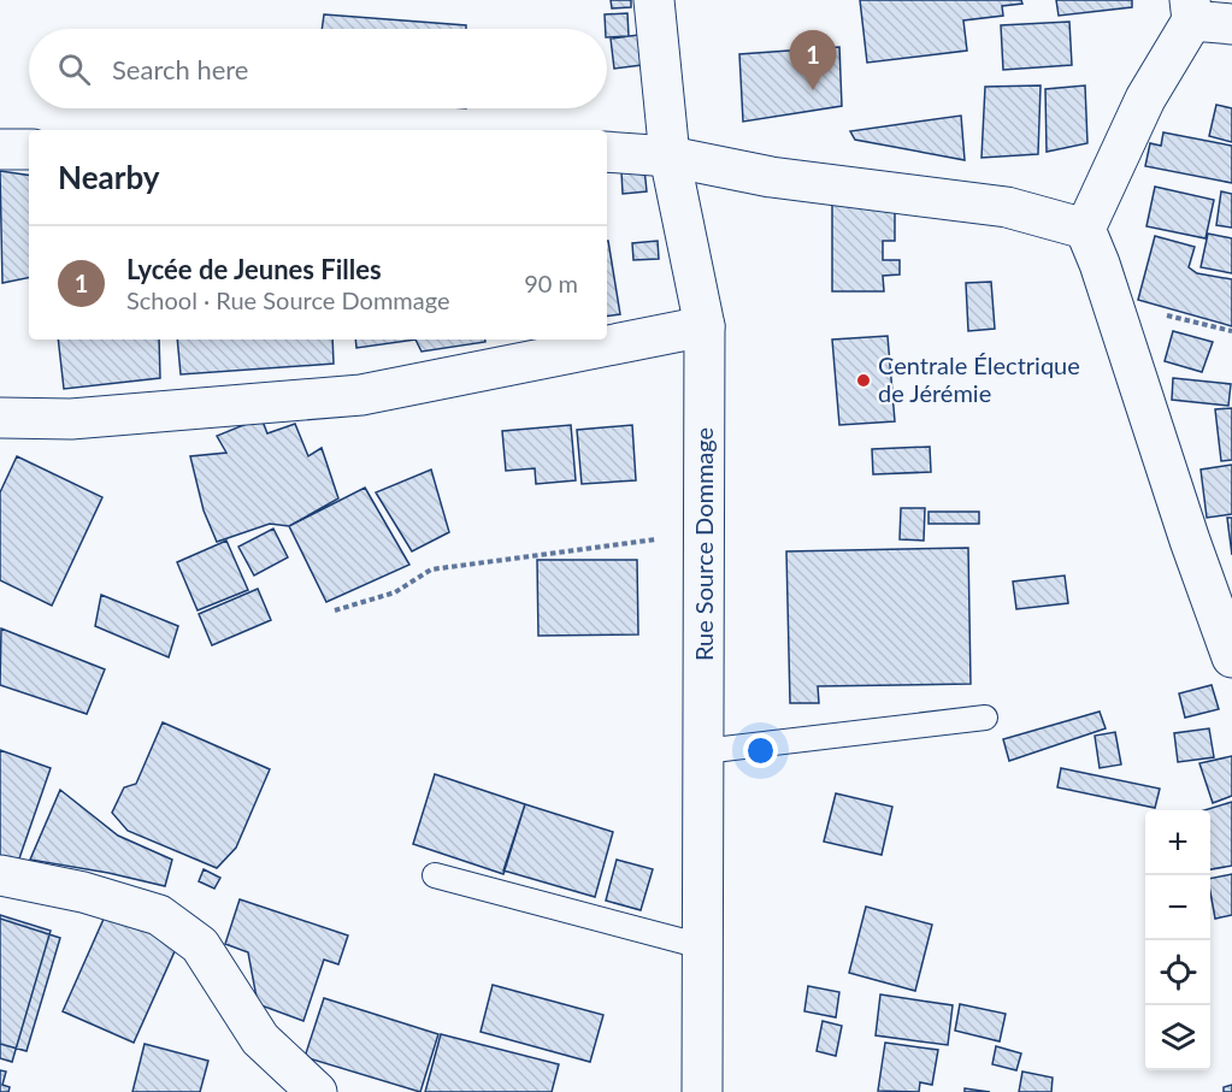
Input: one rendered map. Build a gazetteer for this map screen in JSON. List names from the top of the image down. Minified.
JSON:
{"streets":{"street":["Rue Source Dommage"]},"places":["Centrale Électrique de Jérémie"],"page":{"search":"Search here","pins":"1","heading":"Nearby","list":[{"mark":"1","name":"Lycée de Jeunes Filles","note":"School · Rue Source Dommage","value":"90 m"}],"map_buttons":["+","−"]}}
